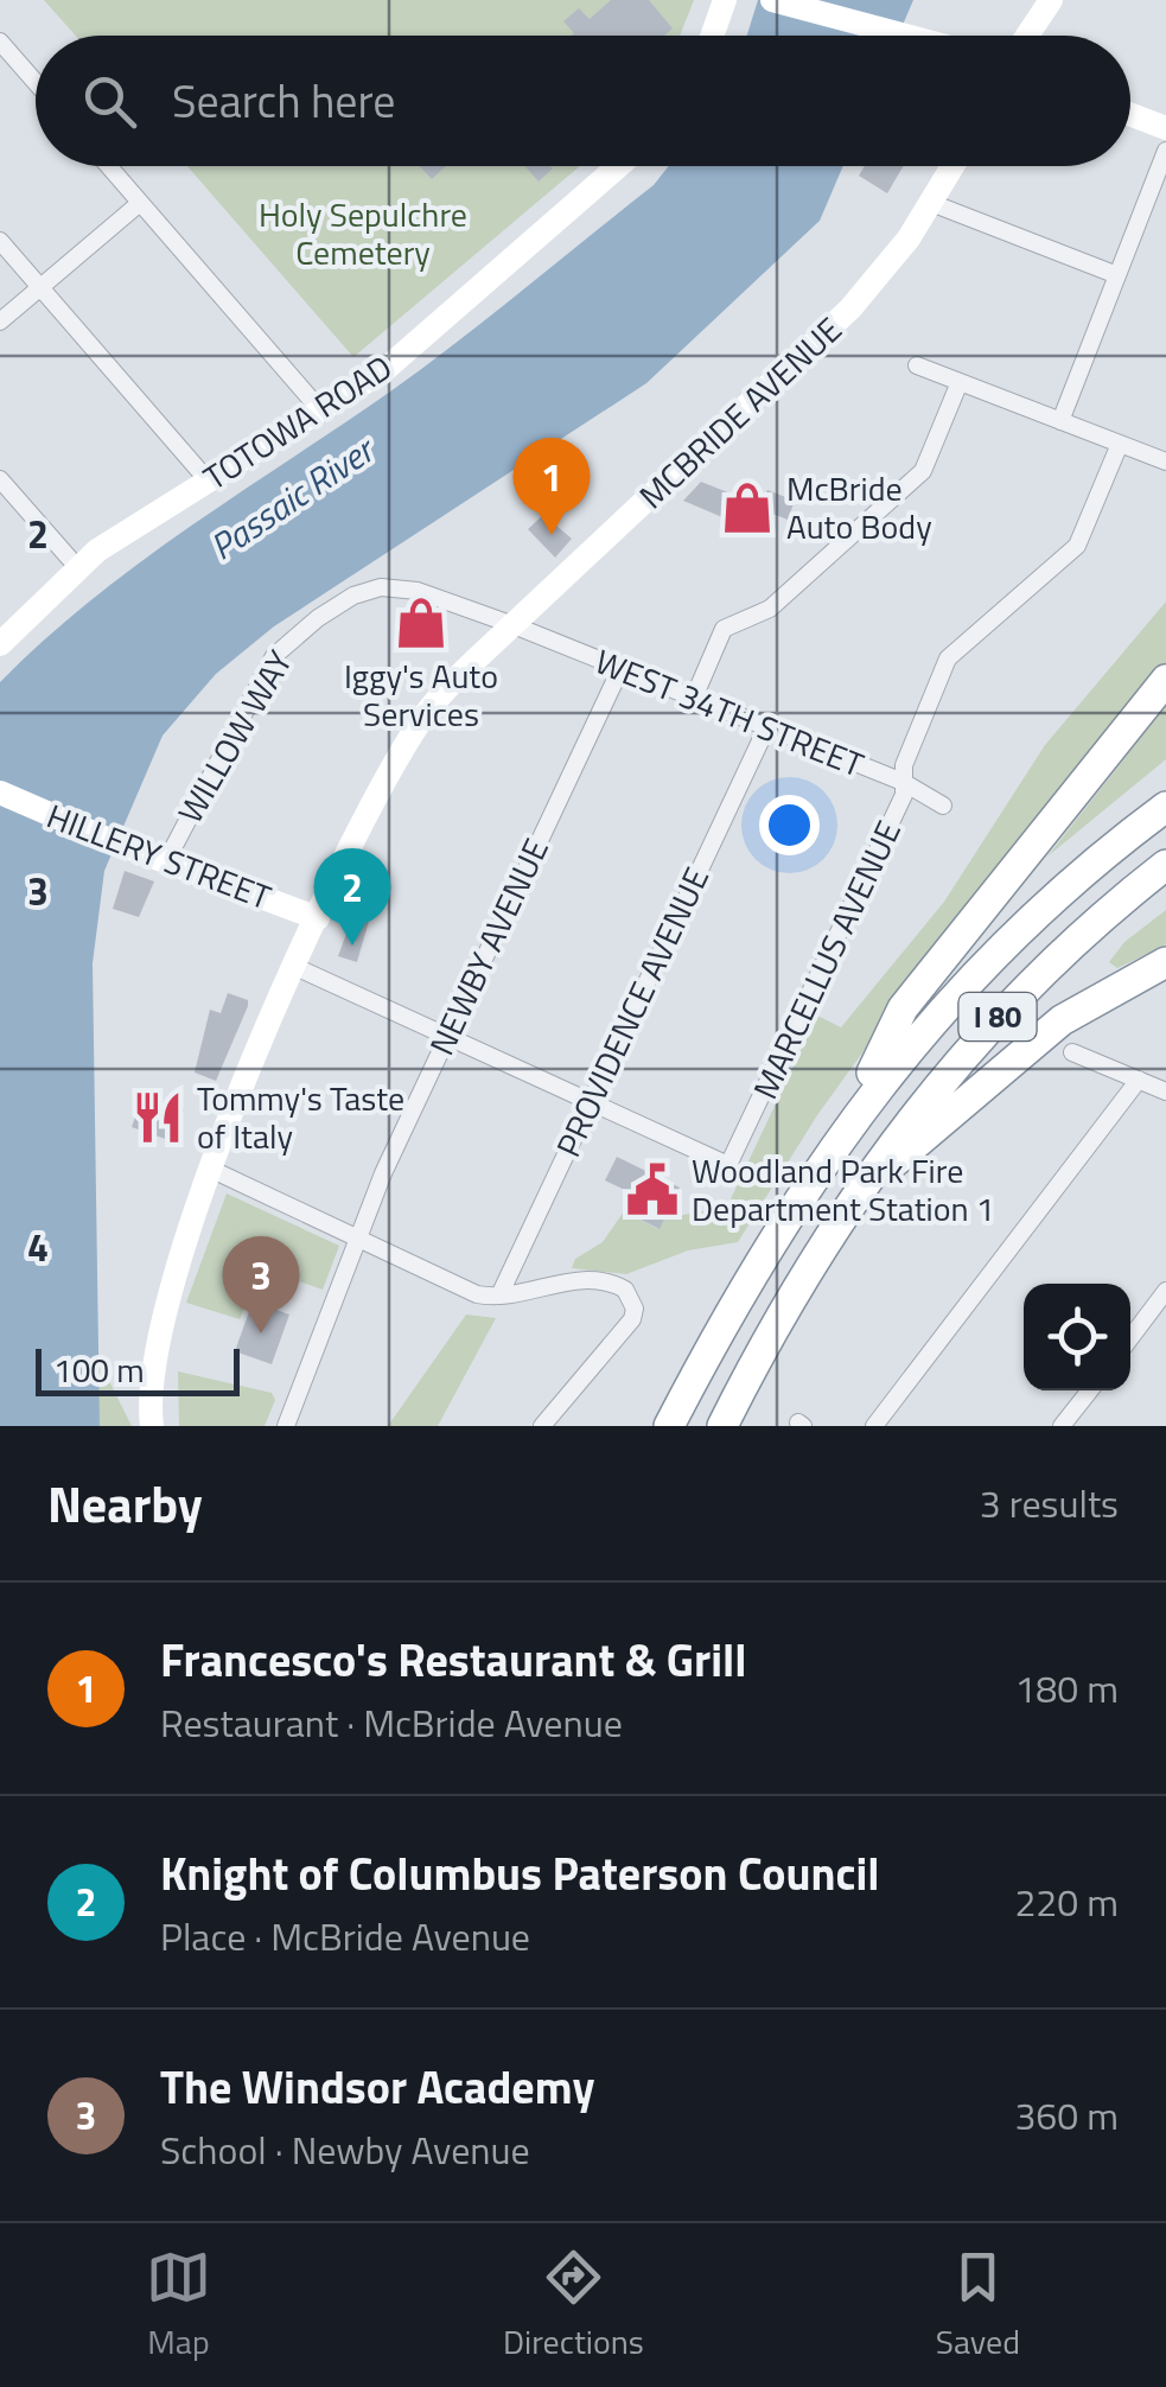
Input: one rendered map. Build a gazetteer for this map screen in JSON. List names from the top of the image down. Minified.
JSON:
{"streets":{"highway":["I 80"],"main road":["MCBRIDE AVENUE","TOTOWA ROAD","HILLERY STREET"],"street":["WEST 34TH STREET","WILLOW WAY","NEWBY AVENUE","MARCELLUS AVENUE","PROVIDENCE AVENUE"]},"crossings":[["MCBRIDE AVENUE","WEST 34TH STREET"],["MCBRIDE AVENUE","WILLOW WAY"],["MCBRIDE AVENUE","HILLERY STREET"],["WEST 34TH STREET","WILLOW WAY"],["WEST 34TH STREET","NEWBY AVENUE"],["WEST 34TH STREET","MARCELLUS AVENUE"],["WEST 34TH STREET","PROVIDENCE AVENUE"],["WILLOW WAY","HILLERY STREET"],["MARCELLUS AVENUE","PROVIDENCE AVENUE"]],"water":["Passaic River"],"parks":["Holy Sepulchre Cemetery"],"places":{"shop":["McBride Auto Body","Iggy's Auto Services"],"restaurant":["Tommy's Taste of Italy"],"public building":["Woodland Park Fire Department Station 1"]},"scale_bar":"100 m","page":{"search":"Search here","pins":["1","2","3"],"scale":"100 m","heading":["Nearby","3 results"],"list":[{"mark":"1","name":"Francesco's Restaurant & Grill","note":"Restaurant · McBride Avenue","value":"180 m"},{"mark":"2","name":"Knight of Columbus Paterson Council","note":"Place · McBride Avenue","value":"220 m"},{"mark":"3","name":"The Windsor Academy","note":"School · Newby Avenue","value":"360 m"}],"nav":["Map","Directions","Saved"]},"grid":{"rows":["2","3","4"]}}
